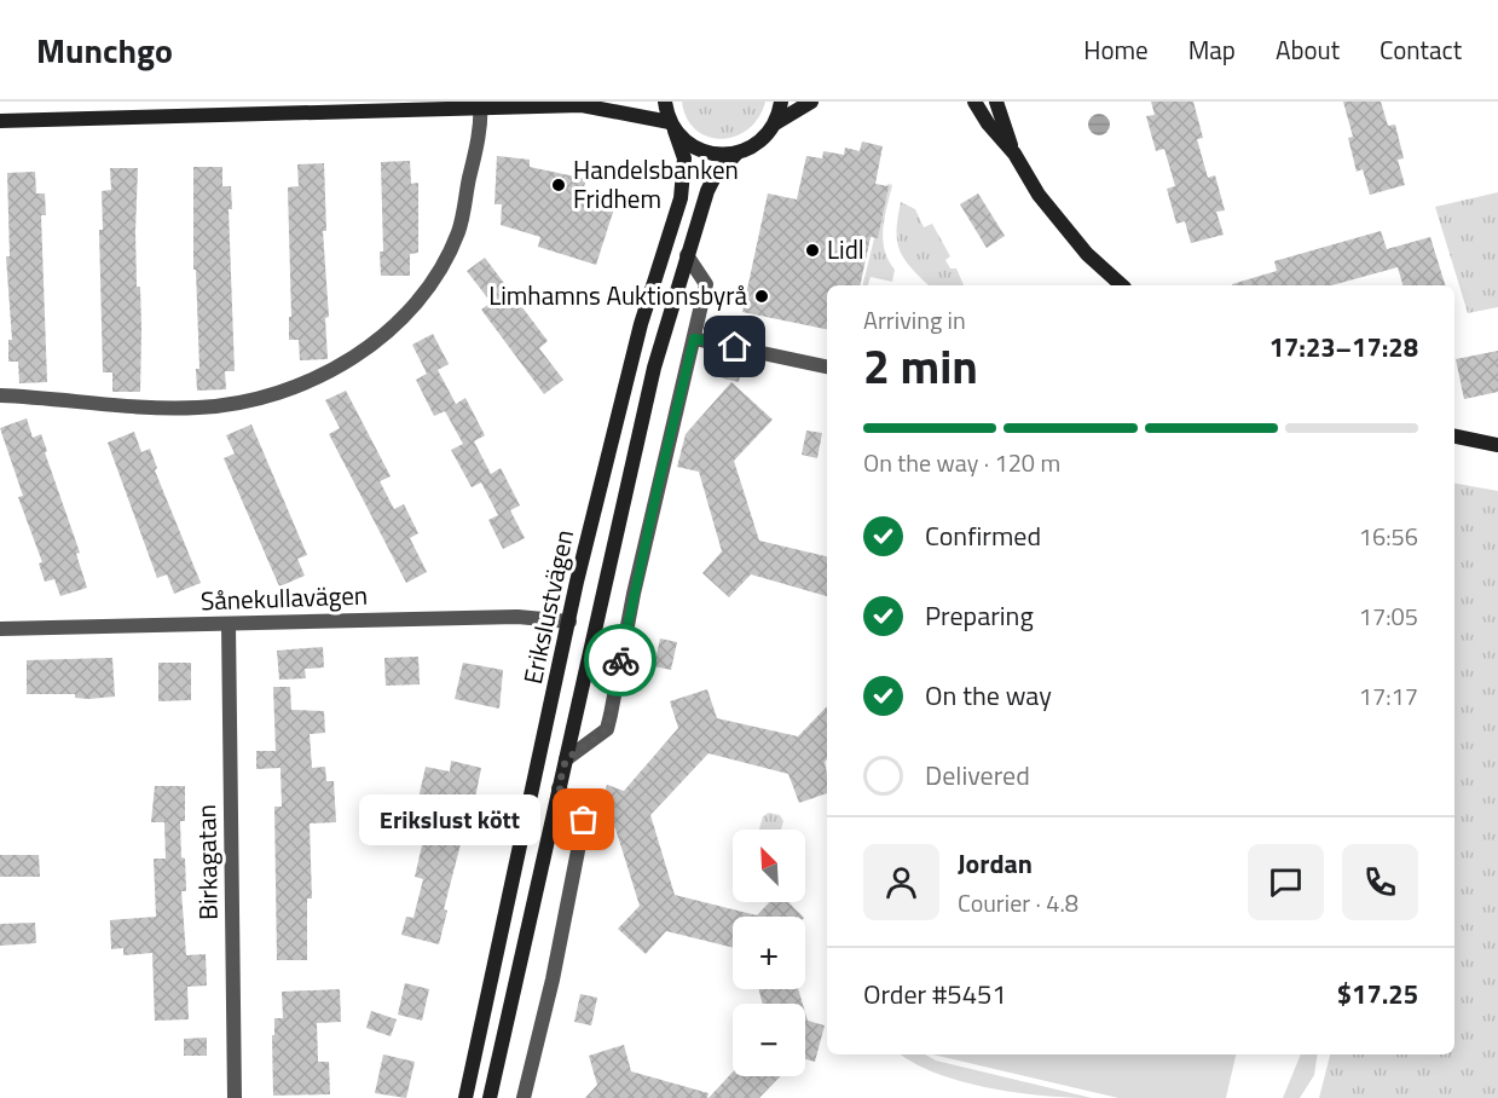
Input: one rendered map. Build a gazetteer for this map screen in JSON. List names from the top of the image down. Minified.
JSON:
{"streets":{"street":["Sånekullavägen","Erikslustvägen","Birkagatan"]},"crossings":[["Sånekullavägen","Erikslustvägen"],["Sånekullavägen","Birkagatan"]],"places":["Handelsbanken Fridhem","Lidl","Limhamns Auktionsbyrå","Erikslust kött"],"north":"top left","page":{"header":"Munchgo","nav":["Home","Map","About","Contact"],"heading":["2 min","Arriving in","17:23–17:28"],"panel":["Jordan","Courier · 4.8","Order #5451","$17.25"],"bar":"On the way · 120 m","list":[["Confirmed","16:56"],["Preparing","17:05"],["On the way","17:17"],"Delivered"],"bubble":"Erikslust kött","map_buttons":["+","−"]}}
